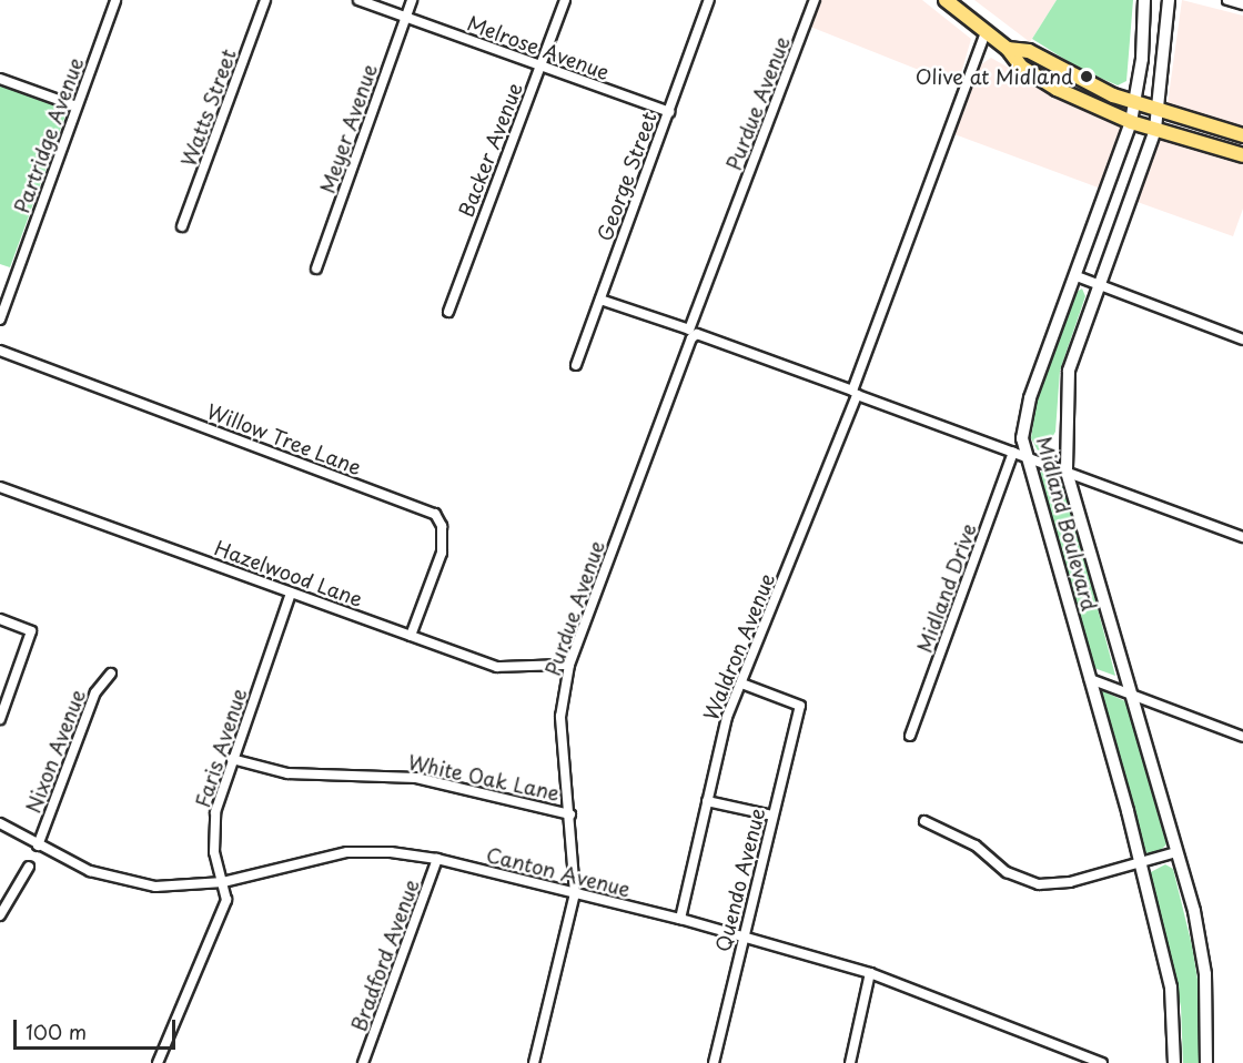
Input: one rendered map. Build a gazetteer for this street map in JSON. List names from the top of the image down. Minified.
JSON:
{"streets":{"main road":["Midland Boulevard"],"street":["Melrose Avenue","Purdue Avenue","Watts Street","Meyer Avenue","Partridge Avenue","Backer Avenue","George Street","Willow Tree Lane","Hazelwood Lane","Midland Drive","Waldron Avenue","Faris Avenue","Nixon Avenue","White Oak Lane","Canton Avenue","Quendo Avenue","Bradford Avenue"]},"crossings":[["Melrose Avenue","Meyer Avenue"],["Melrose Avenue","Backer Avenue"],["Melrose Avenue","George Street"],["Purdue Avenue","Hazelwood Lane"],["Purdue Avenue","White Oak Lane"],["Purdue Avenue","Canton Avenue"],["Willow Tree Lane","Hazelwood Lane"],["Hazelwood Lane","Faris Avenue"],["Waldron Avenue","Canton Avenue"],["Waldron Avenue","Quendo Avenue"],["Faris Avenue","White Oak Lane"],["Faris Avenue","Canton Avenue"],["Nixon Avenue","Canton Avenue"],["Canton Avenue","Quendo Avenue"],["Canton Avenue","Bradford Avenue"]],"places":["Olive at Midland"],"scale_bar":"100 m"}
